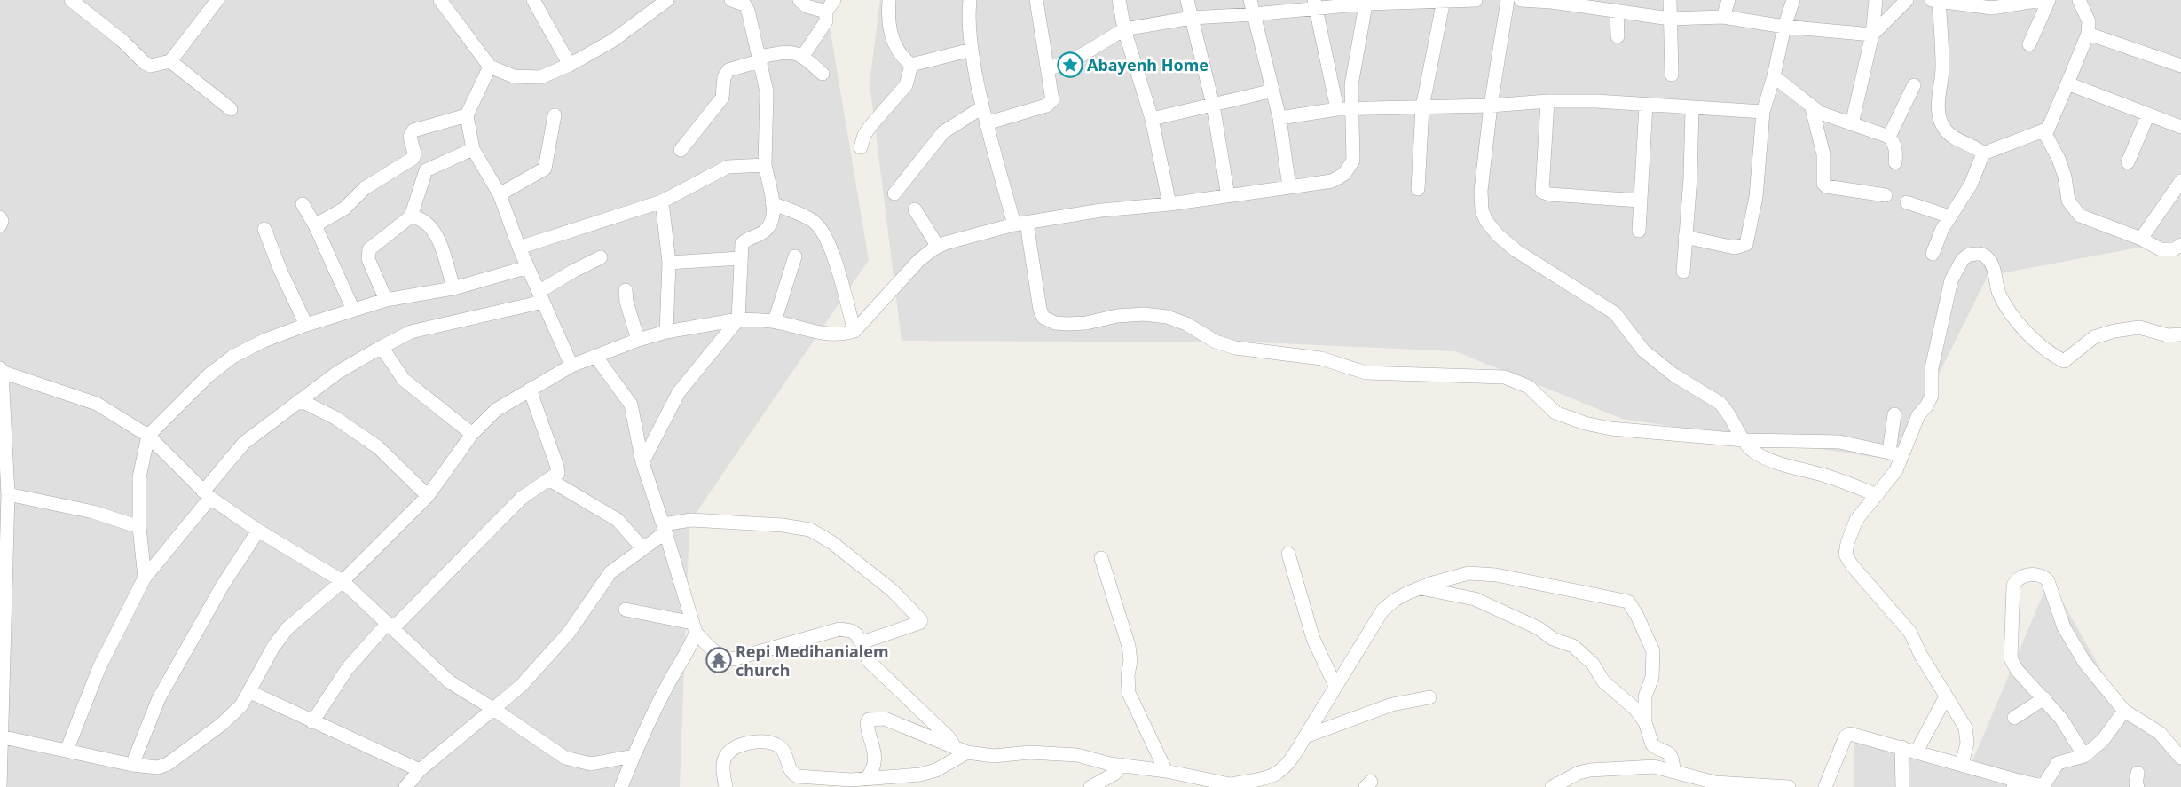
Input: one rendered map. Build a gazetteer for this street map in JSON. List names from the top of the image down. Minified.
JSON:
{"places":{"place":["Abayenh Home"],"temple":["Repi Medihanialem church"]}}
